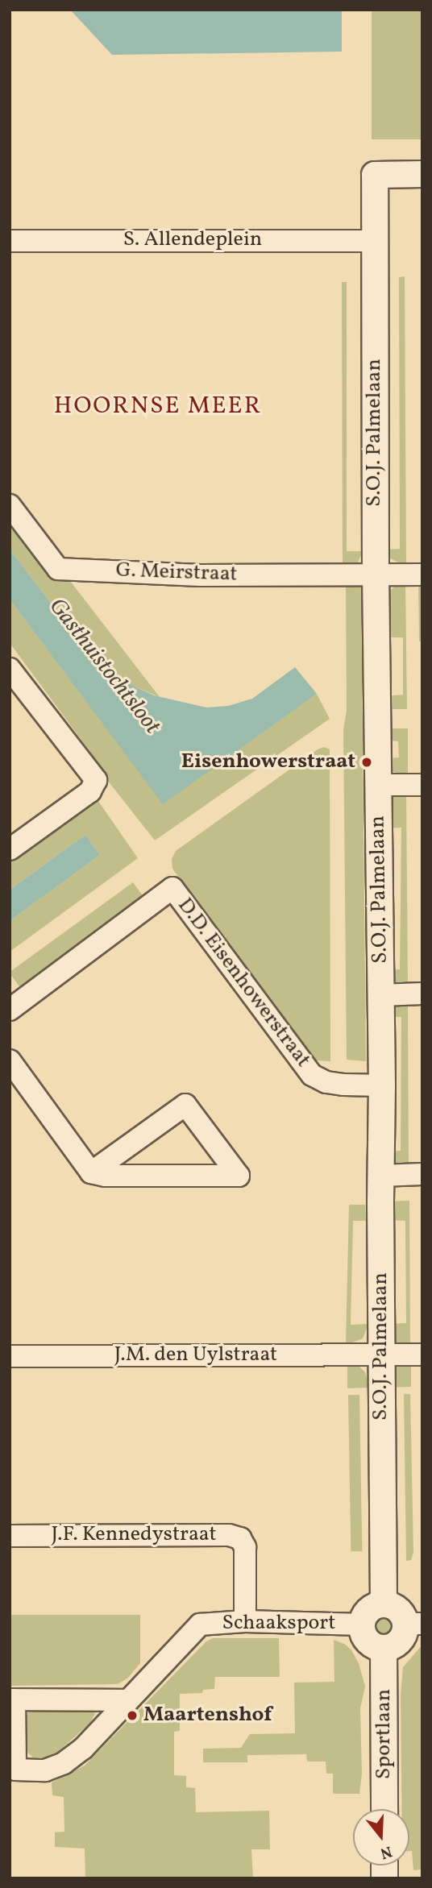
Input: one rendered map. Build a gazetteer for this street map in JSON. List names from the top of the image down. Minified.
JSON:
{"streets":{"street":["S. Allendeplein","S.O.J. Palmelaan","G. Meirstraat","D.D. Eisenhowerstraat","J.M. den Uylstraat","J.F. Kennedystraat","Schaaksport","Sportlaan"]},"crossings":[["S. Allendeplein","S.O.J. Palmelaan"],["S.O.J. Palmelaan","G. Meirstraat"],["S.O.J. Palmelaan","D.D. Eisenhowerstraat"],["S.O.J. Palmelaan","J.M. den Uylstraat"],["S.O.J. Palmelaan","Schaaksport"],["S.O.J. Palmelaan","Sportlaan"],["J.F. Kennedystraat","Schaaksport"],["Schaaksport","Sportlaan"]],"districts":["HOORNSE MEER"],"water":["Gasthuistochtsloot"],"places":["Eisenhowerstraat","Maartenshof"],"north":"bottom"}
